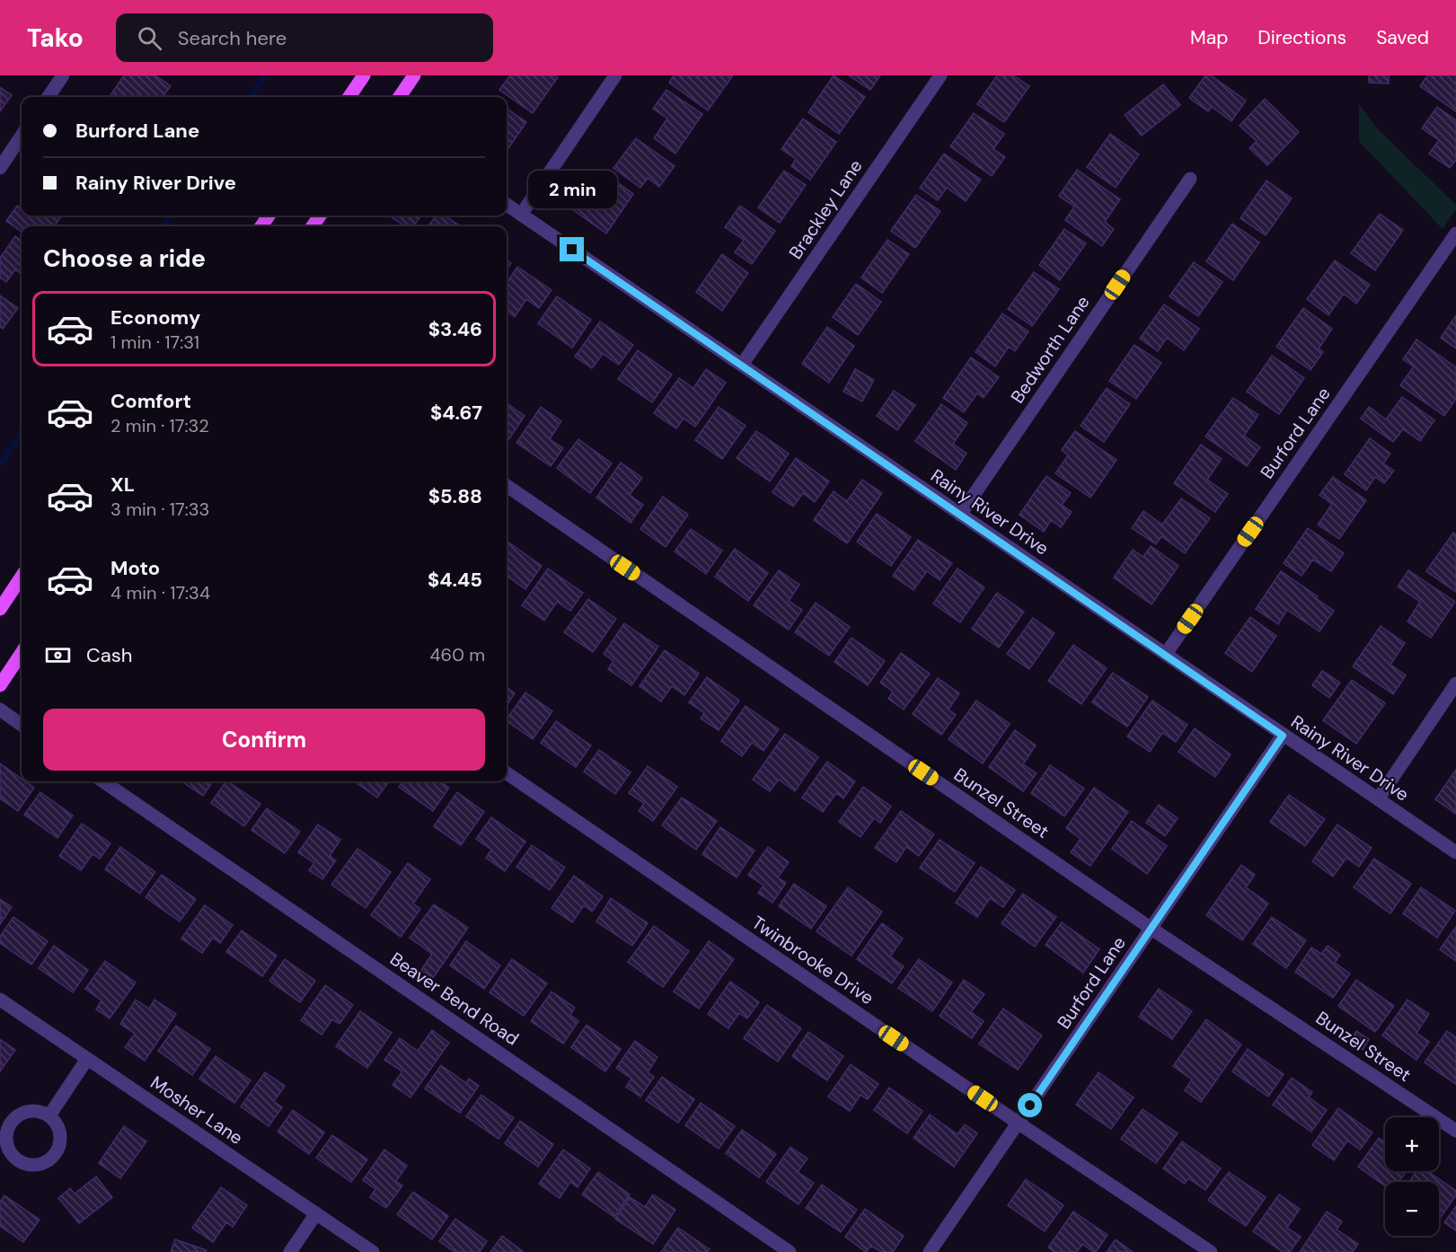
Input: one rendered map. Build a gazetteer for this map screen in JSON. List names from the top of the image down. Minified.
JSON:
{"streets":{"street":["Brackley Lane","Bedworth Lane","Burford Lane","Rainy River Drive","Bunzel Street","Twinbrooke Drive","Beaver Bend Road","Mosher Lane"]},"crossings":[["Brackley Lane","Rainy River Drive"],["Bedworth Lane","Rainy River Drive"],["Burford Lane","Rainy River Drive"],["Burford Lane","Bunzel Street"],["Burford Lane","Twinbrooke Drive"]],"page":{"header":"Tako","search":"Search here","nav":["Map","Directions","Saved"],"banner":["Burford Lane","Rainy River Drive"],"bubble":"2 min","heading":"Choose a ride","list":[{"name":"Economy","note":"1 min · 17:31","value":"$3.46"},{"name":"Comfort","note":"2 min · 17:32","value":"$4.67"},{"name":"XL","note":"3 min · 17:33","value":"$5.88"},{"name":"Moto","note":"4 min · 17:34","value":"$4.45"}],"pay":["Cash","460 m"],"buttons":"Confirm","map_buttons":["+","−"]}}
